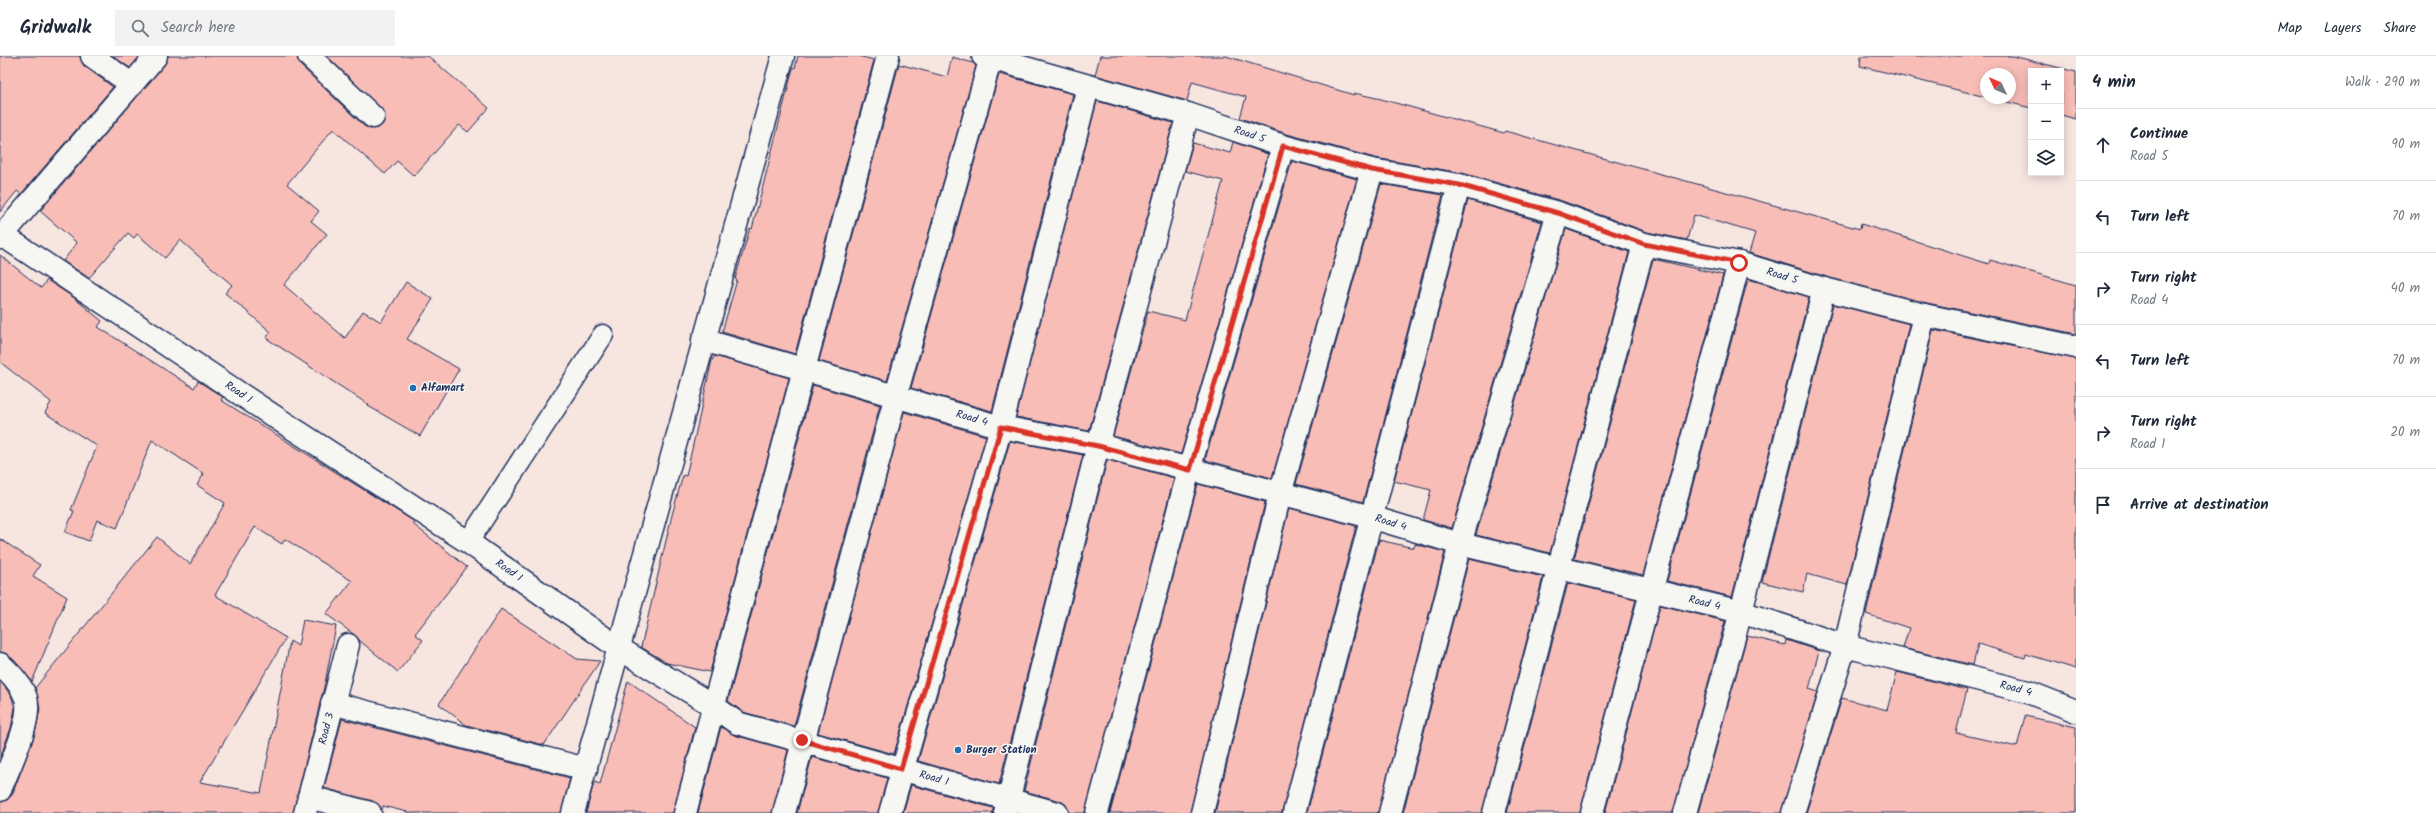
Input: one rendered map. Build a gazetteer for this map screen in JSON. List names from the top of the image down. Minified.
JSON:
{"streets":{"street":["Road 5","Road 1","Road 4","Road 3"]},"places":["Alfamart","Burger Station"],"north":"top left","page":{"header":"Gridwalk","search":"Search here","nav":["Map","Layers","Share"],"heading":["4 min","Walk · 290 m"],"map_buttons":["+","−"],"list":[["Continue","Road 5","90 m"],["Turn left","70 m"],["Turn right","Road 4","40 m"],["Turn left","70 m"],["Turn right","Road 1","20 m"],"Arrive at destination"]}}
